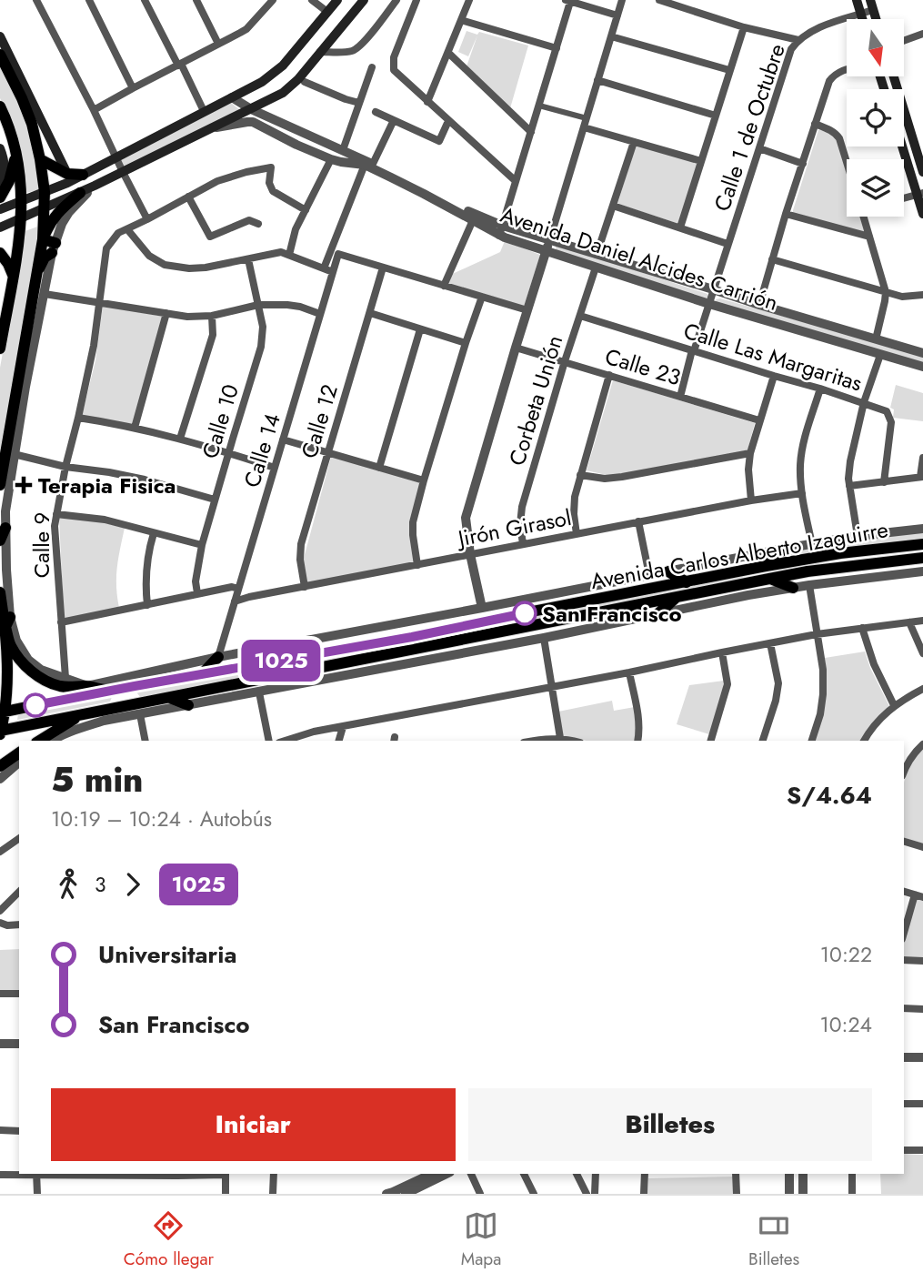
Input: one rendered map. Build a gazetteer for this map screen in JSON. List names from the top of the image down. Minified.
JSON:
{"streets":{"main road":["Avenida Carlos Alberto Izaguirre"],"street":["Calle 1 de Octubre","Avenida Daniel Alcides Carrión","Calle Las Margaritas","Calle 23","Corbeta Unión","Calle 10","Calle 12","Calle 14","Jirón Girasol","Calle 9"]},"crossings":[["Calle 1 de Octubre","Avenida Daniel Alcides Carrión"],["Calle 1 de Octubre","Calle Las Margaritas"],["Calle 1 de Octubre","Calle 23"],["Avenida Daniel Alcides Carrión","Corbeta Unión"],["Calle Las Margaritas","Corbeta Unión"],["Calle 23","Corbeta Unión"],["Corbeta Unión","Jirón Girasol"],["Calle 12","Calle 14"],["Calle 12","Jirón Girasol"],["Calle 14","Jirón Girasol"],["Calle 14","Avenida Carlos Alberto Izaguirre"]],"places":{"health":["Terapia Fisica"],"other":["San Francisco"]},"lines":["bus line 1025"],"north":"bottom","page":{"on_map":"1025","heading":["5 min","10:19 – 10:24 · Autobús","S/4.64"],"legs":["3","1025"],"list":[{"name":"Universitaria","value":"10:22"},{"name":"San Francisco","value":"10:24"}],"buttons":["Iniciar","Billetes"],"tabs":["Cómo llegar","Mapa","Billetes"]}}
